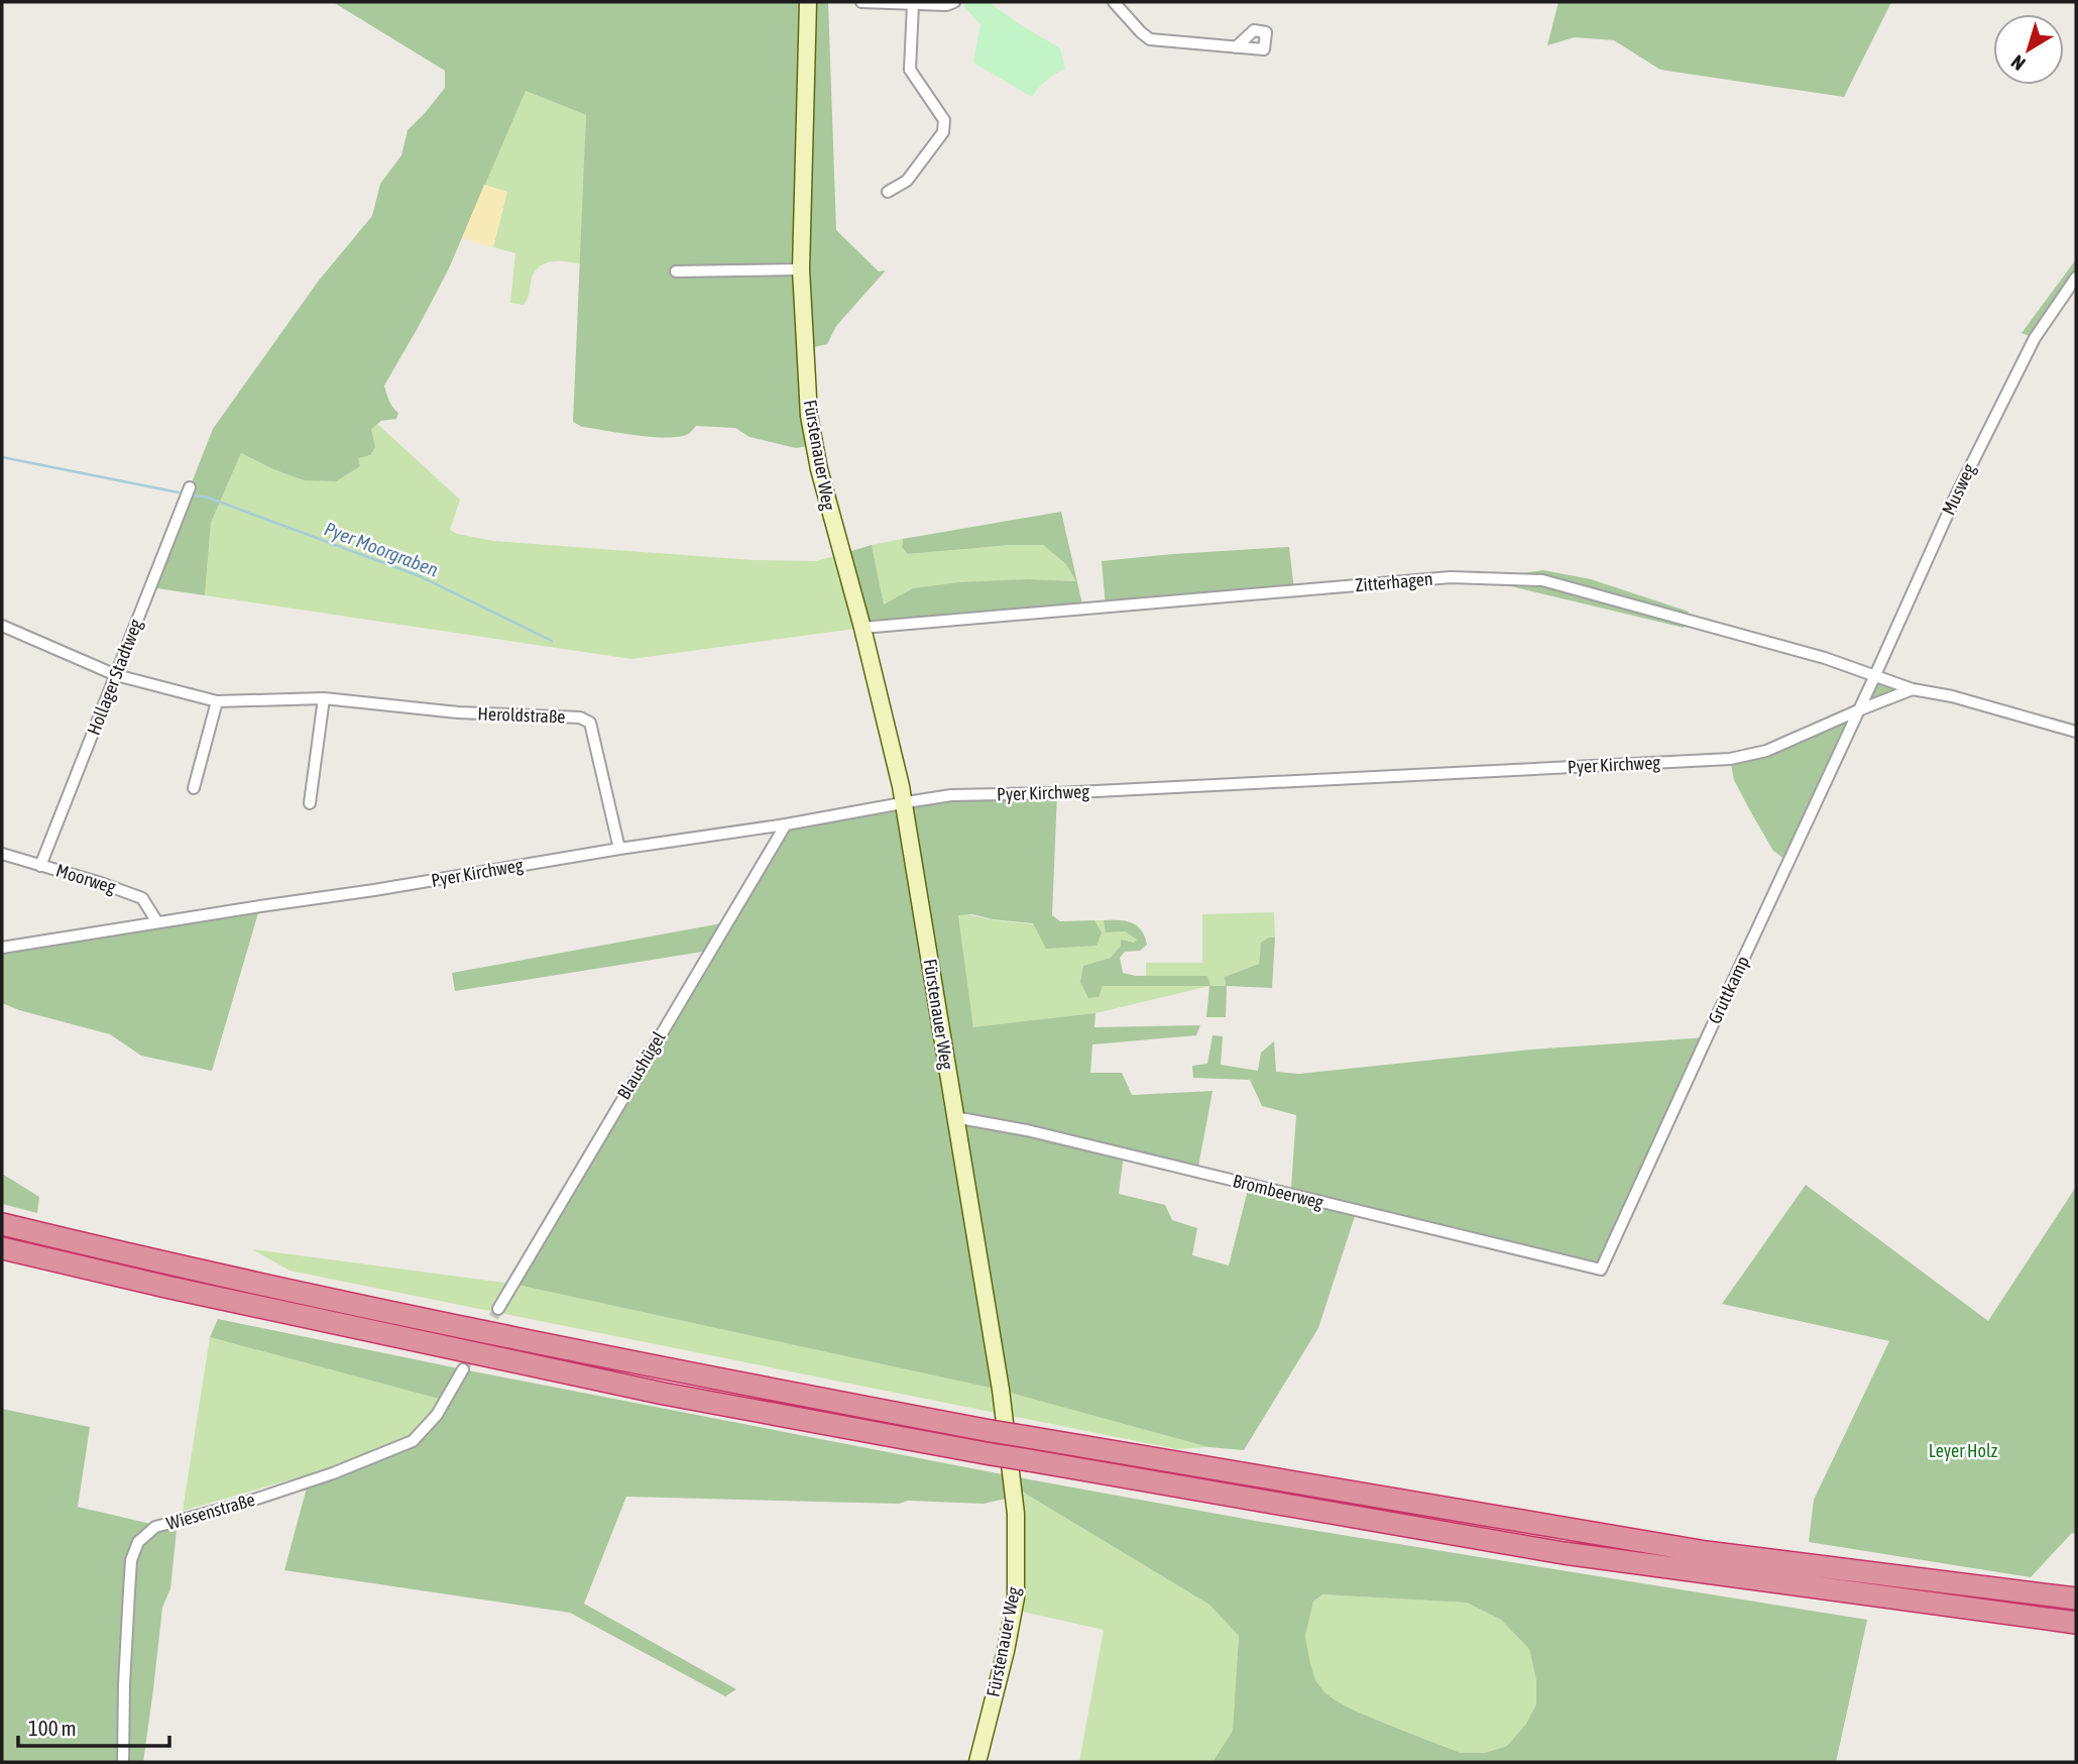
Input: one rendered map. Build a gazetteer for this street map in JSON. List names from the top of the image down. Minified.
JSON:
{"streets":{"street":["Fürstenauer Weg","Musweg","Zitterhagen","Hollager Stadtweg","Heroldstraße","Pyer Kirchweg","Moorweg","Gruttkamp","Blaushügel","Brombeerweg","Wiesenstraße"]},"crossings":[["Fürstenauer Weg","Zitterhagen"],["Fürstenauer Weg","Pyer Kirchweg"],["Fürstenauer Weg","Brombeerweg"],["Musweg","Zitterhagen"],["Musweg","Pyer Kirchweg"],["Musweg","Gruttkamp"],["Zitterhagen","Pyer Kirchweg"],["Hollager Stadtweg","Heroldstraße"],["Hollager Stadtweg","Moorweg"],["Heroldstraße","Pyer Kirchweg"],["Pyer Kirchweg","Moorweg"],["Pyer Kirchweg","Gruttkamp"],["Pyer Kirchweg","Blaushügel"],["Gruttkamp","Brombeerweg"]],"water":["Pyer Moorgraben"],"parks":["Leyer Holz"],"scale_bar":"100 m","north":"bottom left"}
